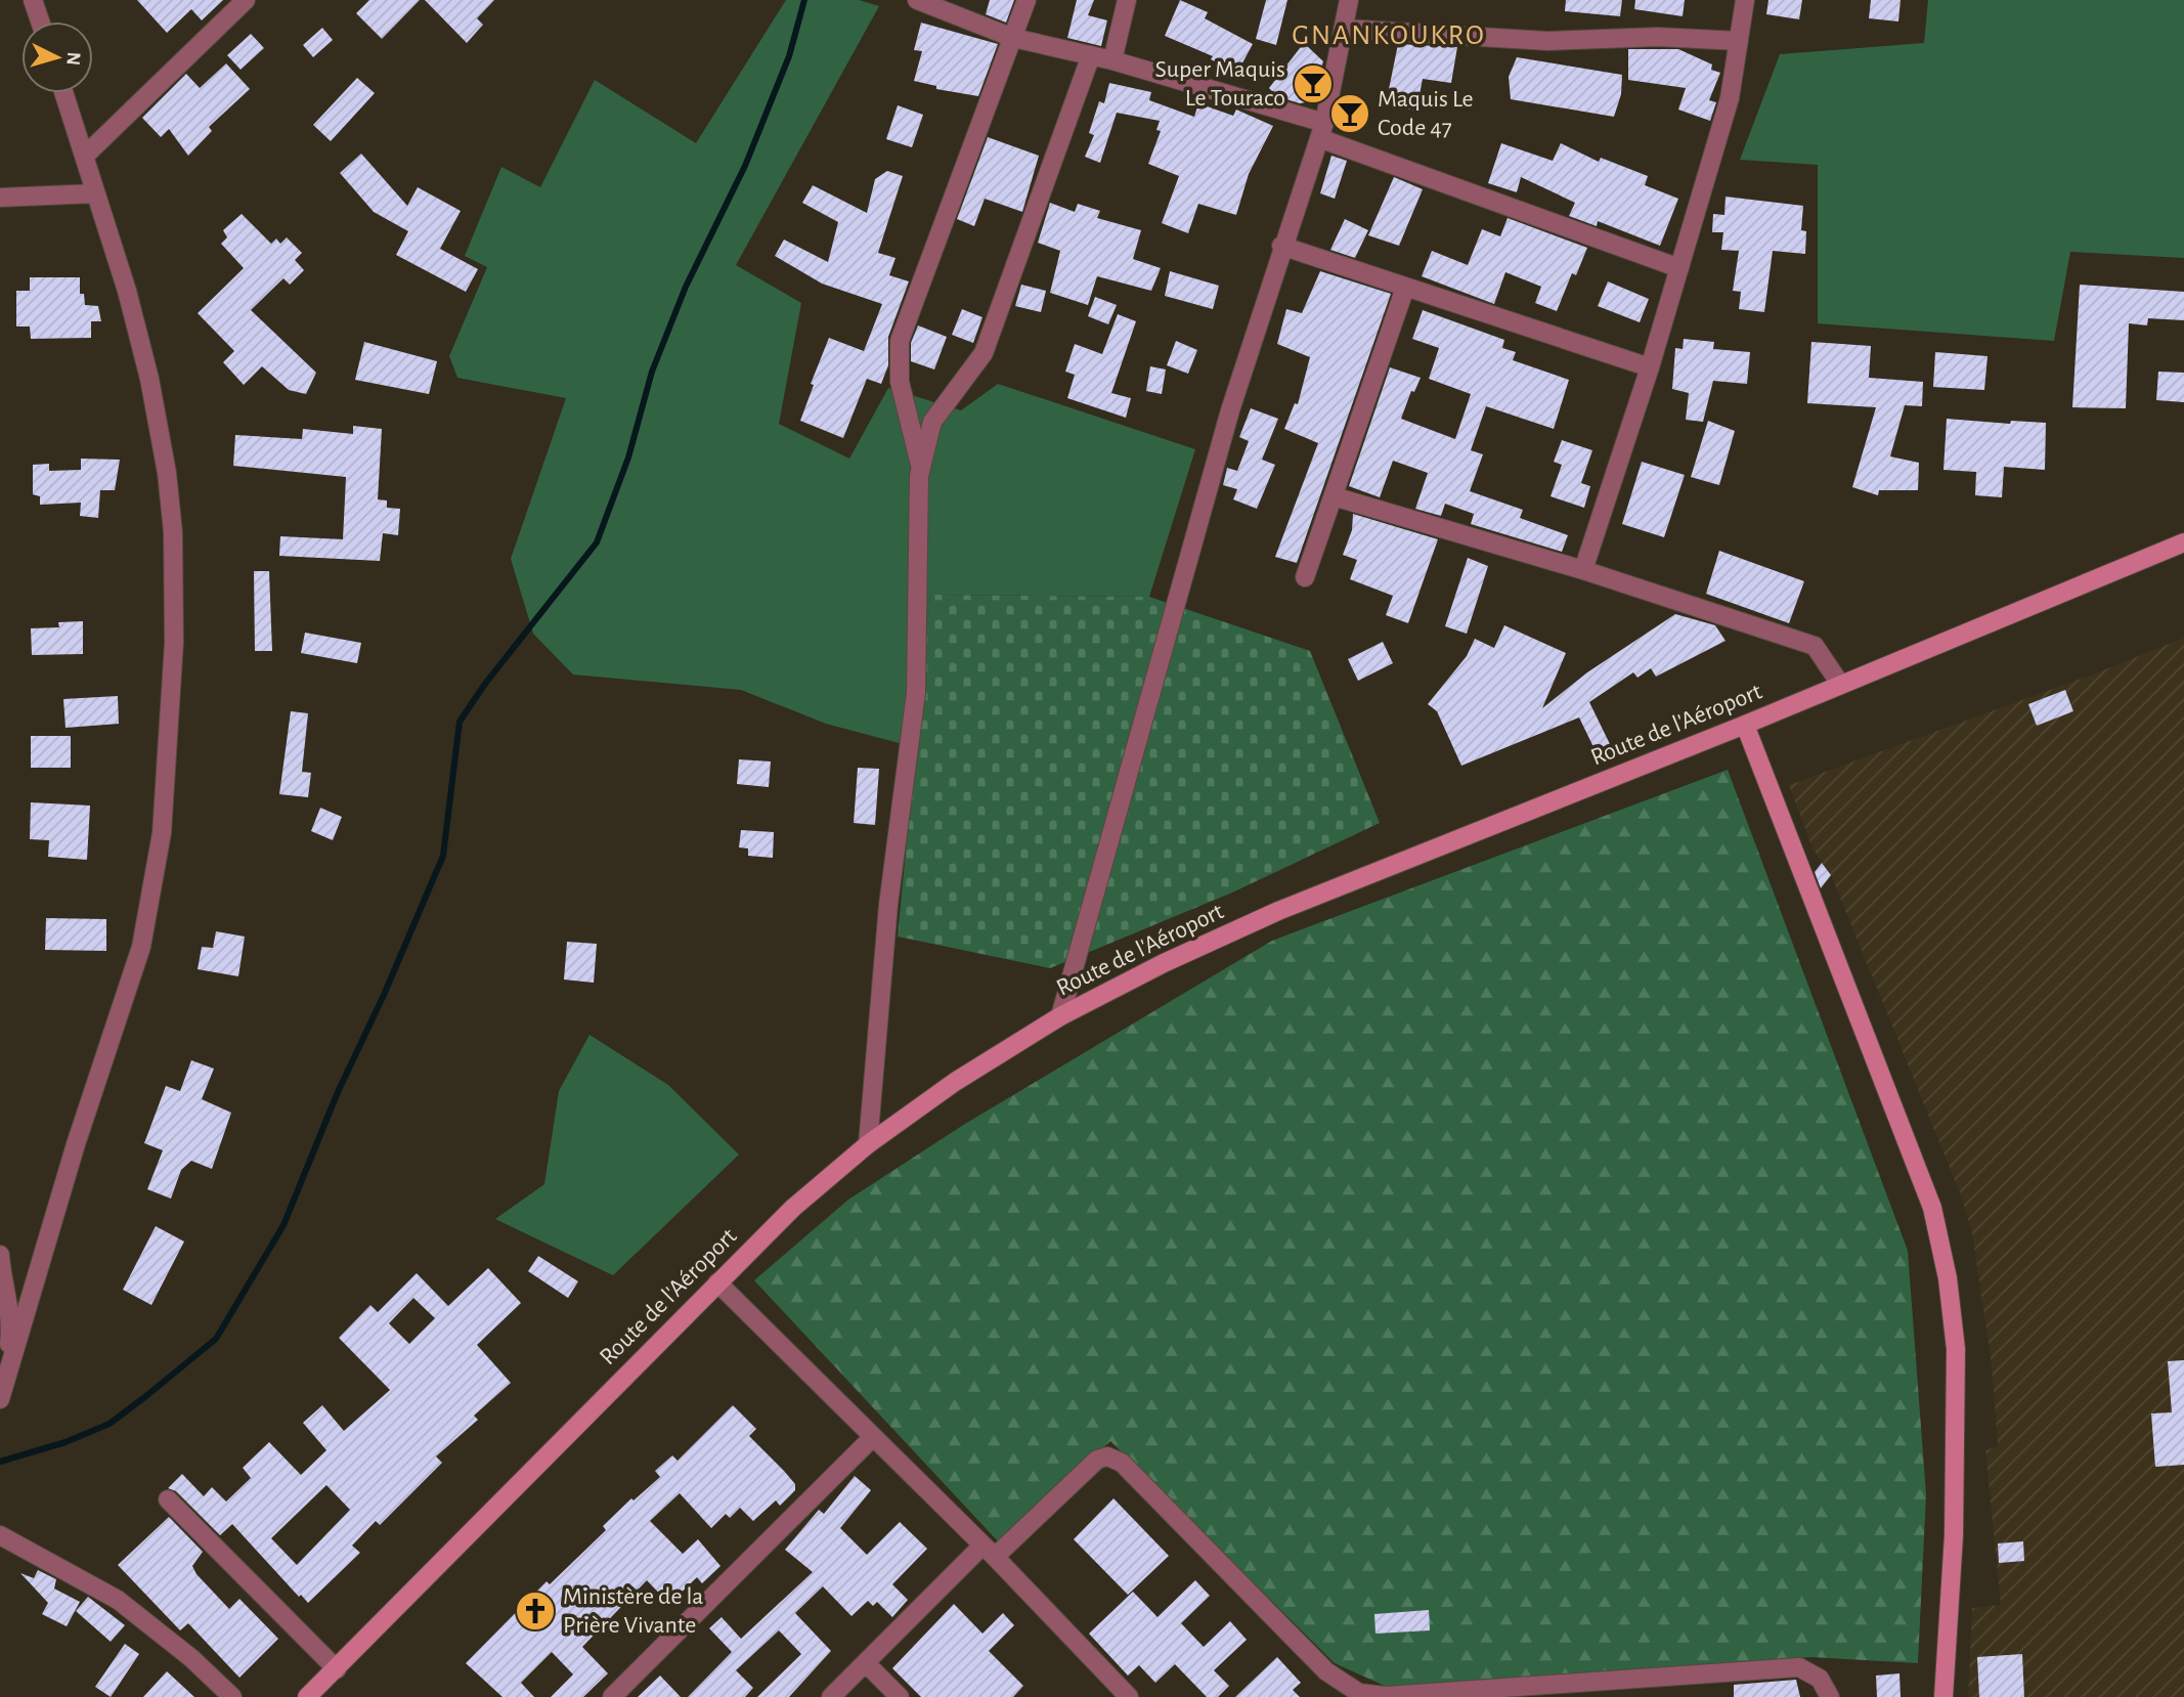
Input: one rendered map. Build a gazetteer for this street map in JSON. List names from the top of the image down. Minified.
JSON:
{"streets":{"main road":["Route de l'Aéroport"]},"districts":["GNANKOUKRO"],"places":{"bar":["Super Maquis Le Touraco","Maquis Le Code 47"],"church":["Ministère de la Prière Vivante"]},"north":"right"}
